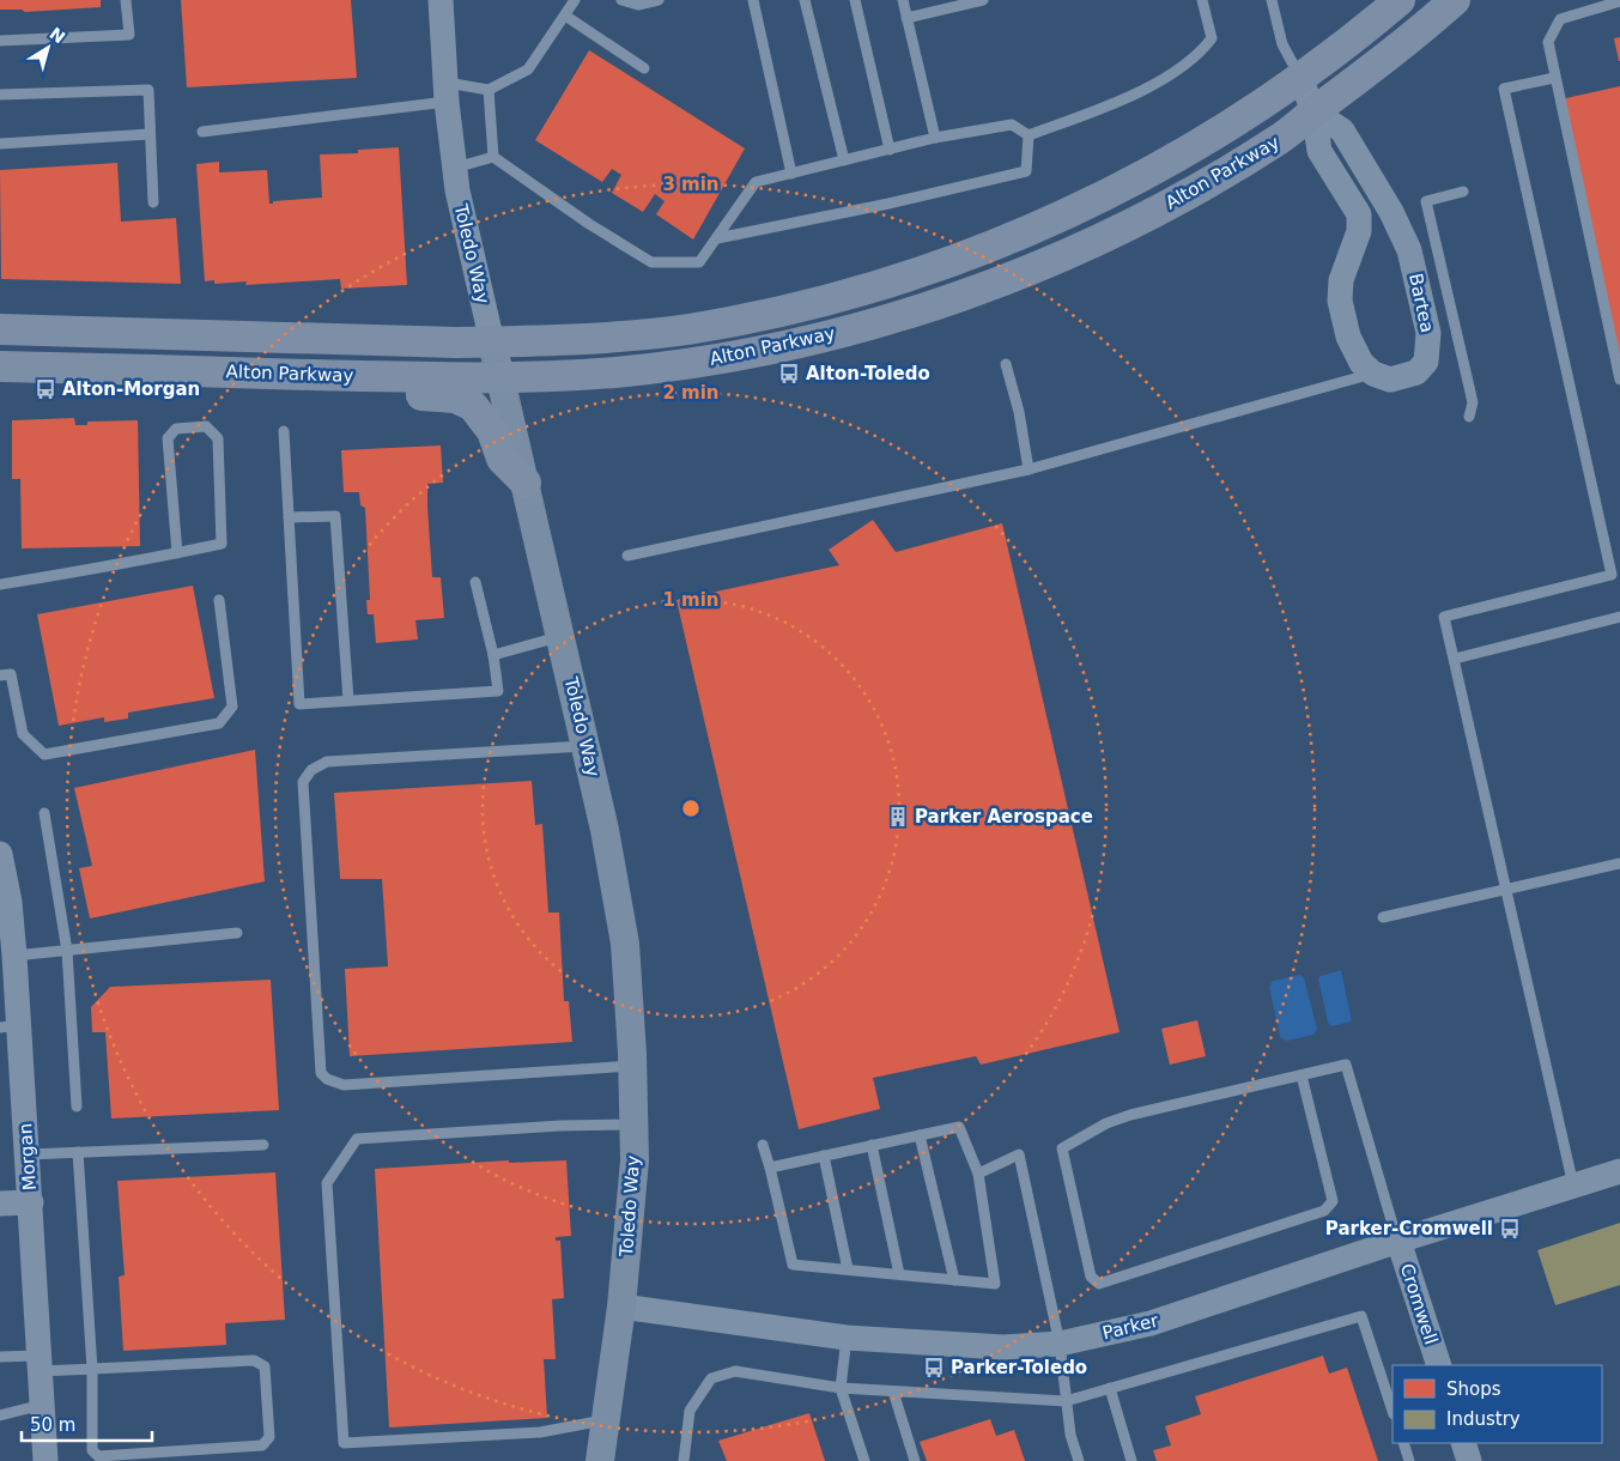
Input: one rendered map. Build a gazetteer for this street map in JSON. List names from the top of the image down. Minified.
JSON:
{"streets":{"main road":["Alton Parkway","Toledo Way"],"street":["Bartea","Morgan","Cromwell","Parker"]},"crossings":[["Alton Parkway","Toledo Way"],["Alton Parkway","Bartea"],["Toledo Way","Parker"],["Cromwell","Parker"]],"places":{"bus stop":["Alton-Toledo","Alton-Morgan","Parker-Cromwell","Parker-Toledo"],"building":["Parker Aerospace"]},"legend":["Shops","Industry"],"scale_bar":"50 m","north":"top right","rings":["3 min","2 min","1 min"]}
